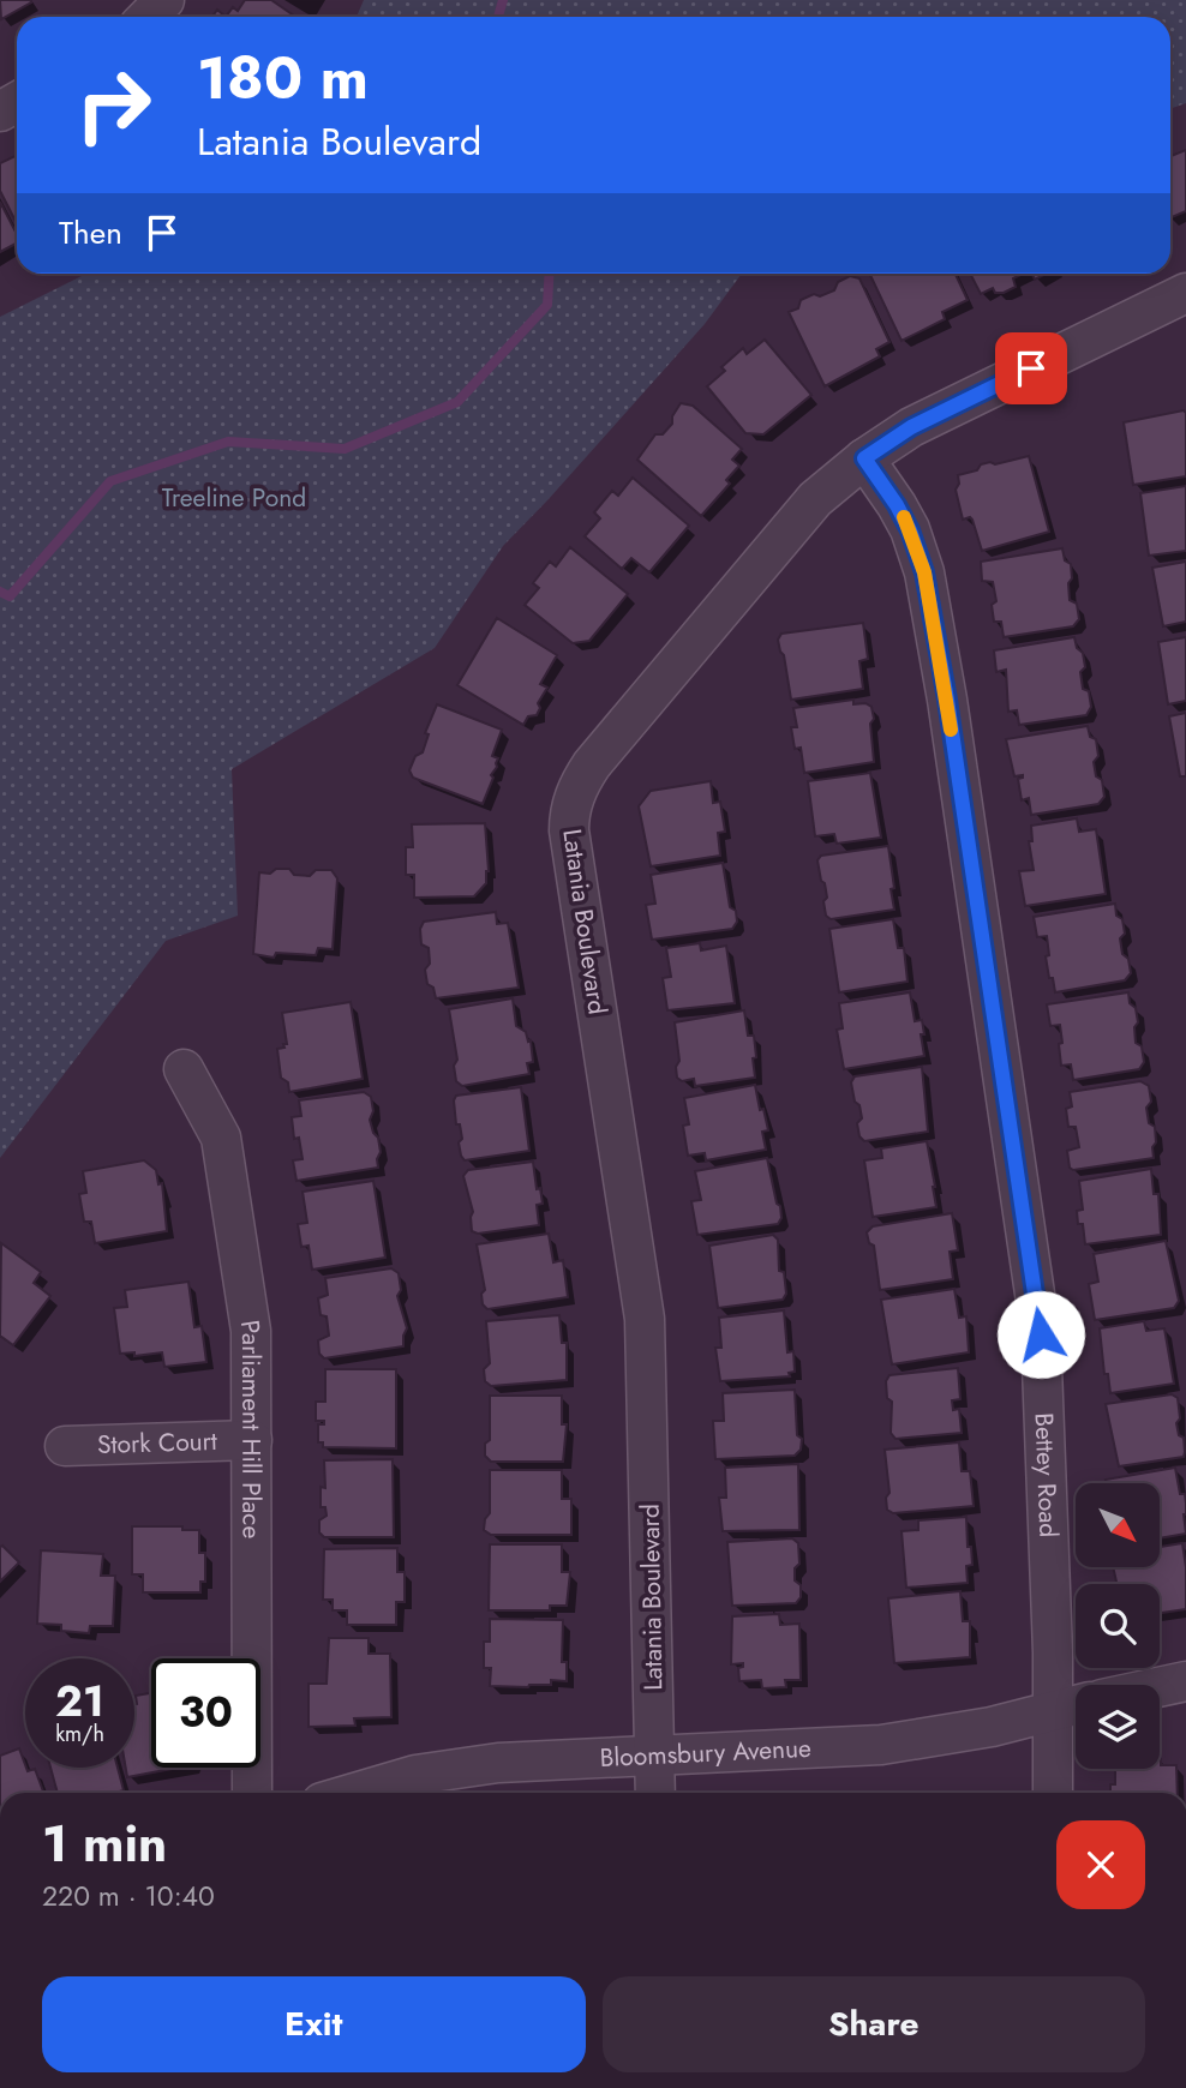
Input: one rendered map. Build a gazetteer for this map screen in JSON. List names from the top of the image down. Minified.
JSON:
{"streets":{"street":["Latania Boulevard","Parliament Hill Place","Stork Court","Bettey Road","Bloomsbury Avenue"]},"crossings":[["Latania Boulevard","Bettey Road"],["Latania Boulevard","Bloomsbury Avenue"],["Parliament Hill Place","Stork Court"],["Bettey Road","Bloomsbury Avenue"]],"parks":["Treeline Pond"],"north":"bottom right","page":{"turn":["180 m","Latania Boulevard"],"then":"Then","speed":"21 km/h","limit":"30","heading":["1 min","220 m · 10:40"],"buttons":["Exit","Share"]}}
